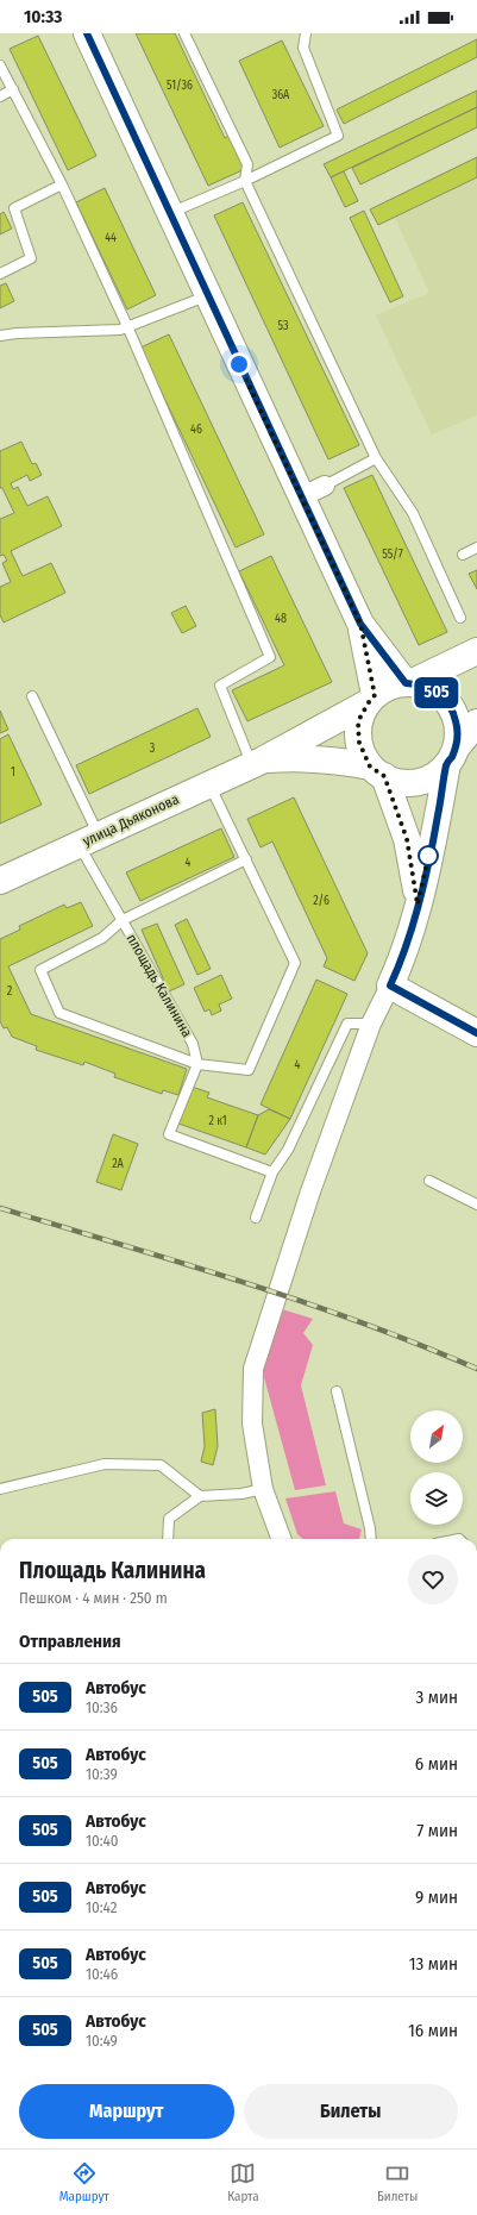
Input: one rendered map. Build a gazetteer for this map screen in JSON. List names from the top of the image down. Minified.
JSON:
{"streets":{"main road":["улица Дьяконова"],"lane":["площадь Калинина"]},"crossings":[["улица Дьяконова","площадь Калинина"]],"lines":["bus line 505"],"house_numbers":["51/36","36А","44","53","46","55/7","48","3","1","4","2/6","2","4","2 к1","2А"],"north":"top right","page":{"status":"10:33","on_map":"505","heading":[["Площадь Калинина","Пешком · 4 мин · 250 m"],"Отправления"],"list":[{"mark":"505","name":"Автобус","note":"10:36","value":"3 мин"},{"mark":"505","name":"Автобус","note":"10:39","value":"6 мин"},{"mark":"505","name":"Автобус","note":"10:40","value":"7 мин"},{"mark":"505","name":"Автобус","note":"10:42","value":"9 мин"},{"mark":"505","name":"Автобус","note":"10:46","value":"13 мин"},{"mark":"505","name":"Автобус","note":"10:49","value":"16 мин"}],"buttons":["Маршрут","Билеты"],"tabs":["Маршрут","Карта","Билеты"]}}
